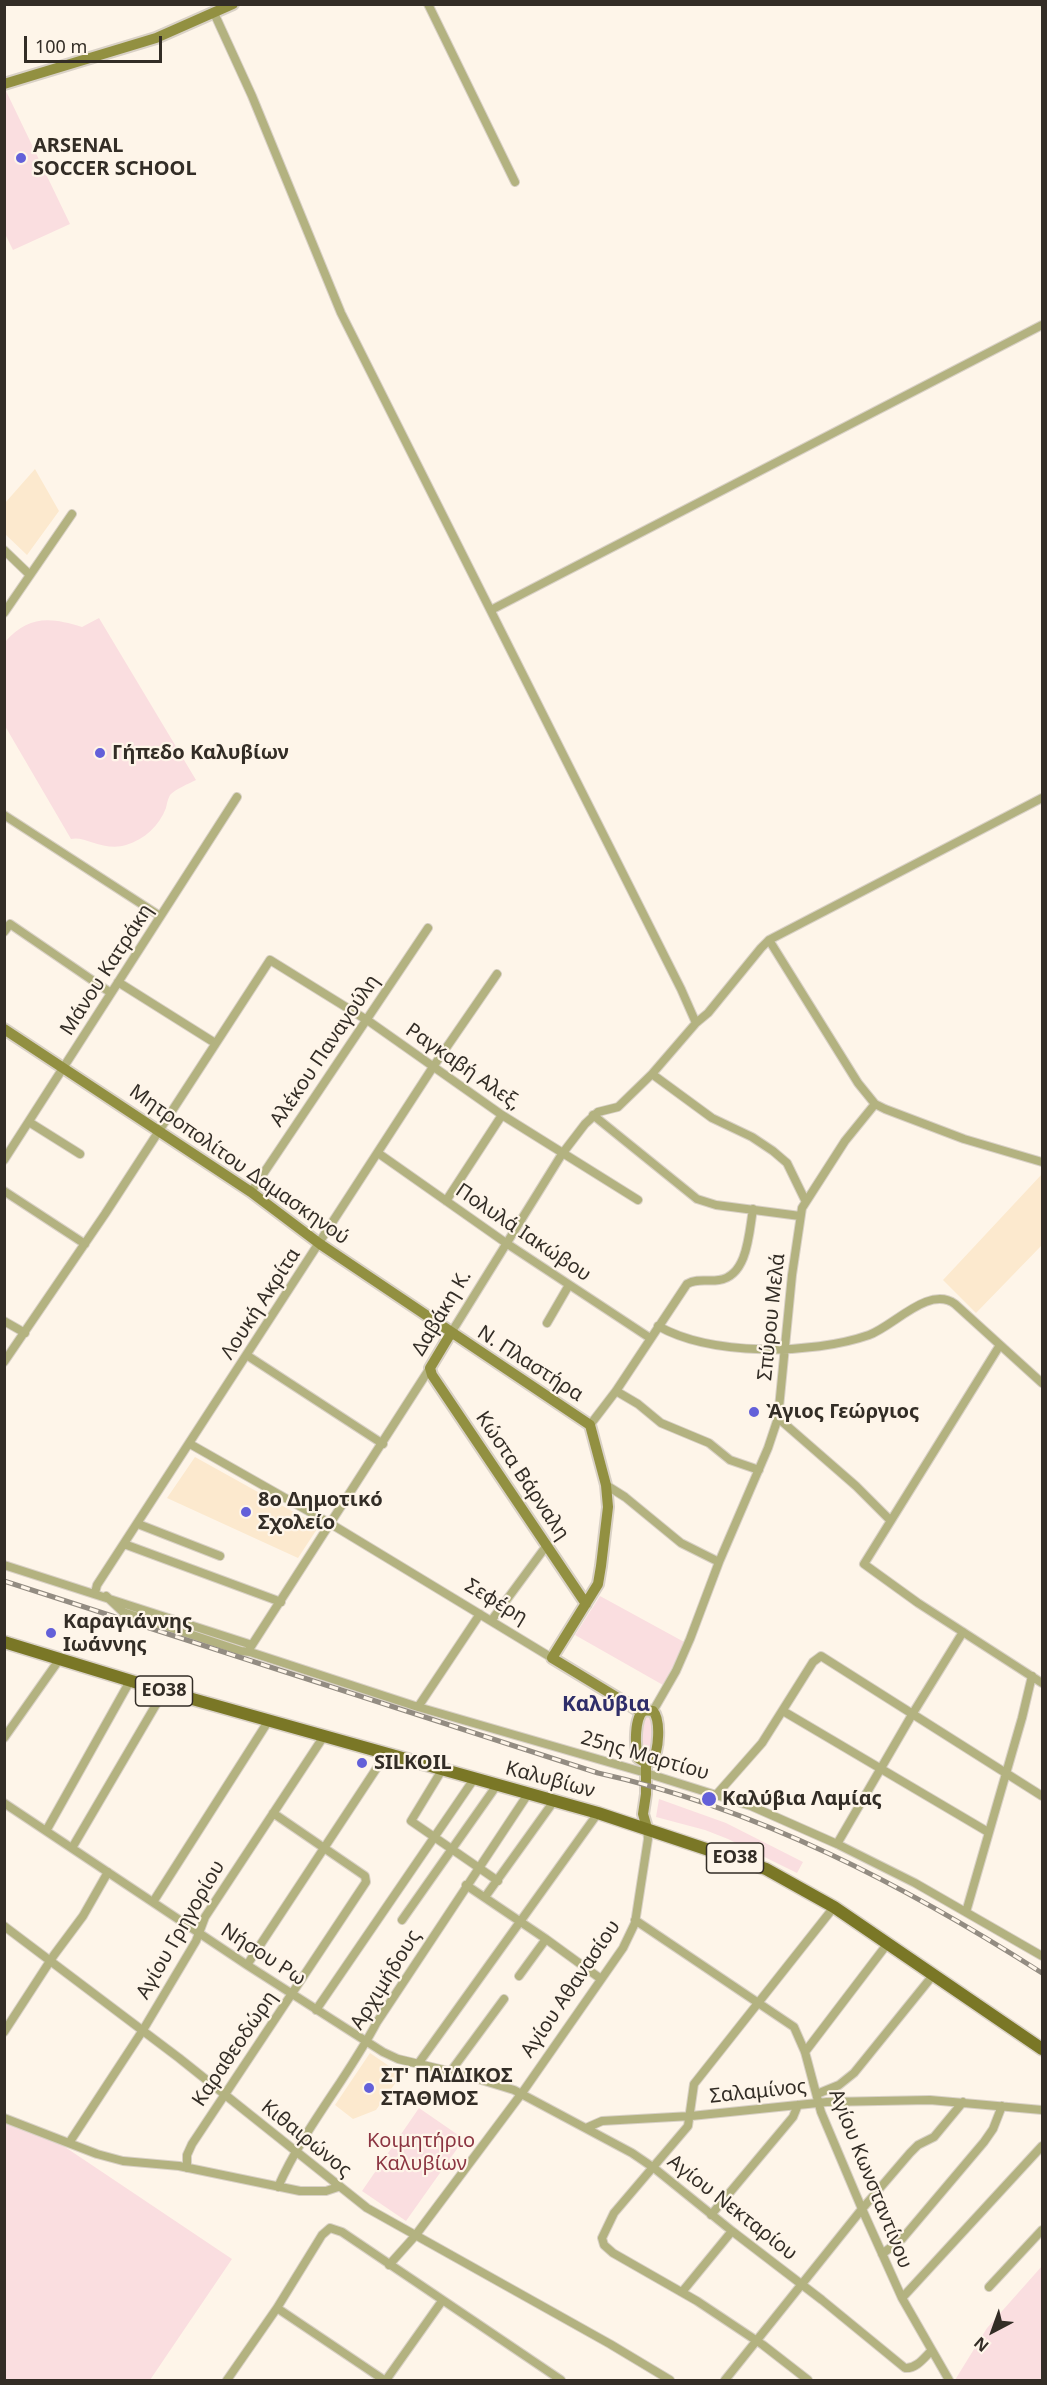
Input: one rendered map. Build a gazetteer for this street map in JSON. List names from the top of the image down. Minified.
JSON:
{"streets":{"main road":["ΕΟ38","Καλυβίων"],"street":["Μάνου Κατράκη","Αλέκου Παναγούλη","Ραγκαβή Αλεξ,","Μητροπολίτου Δαμασκηνού","Πολυλά Ιακώβου","Λουκή Ακρίτα","Δαβάκη Κ.","Σπύρου Μελά","Ν. Πλαστήρα","Κώστα Βάρναλη","Σεφέρη","25ης Μαρτίου","Αγίου Γρηγορίου","Νήσου Ρω","Αρχιμήδους","Αγίου Αθανασίου","Καραθεοδώρη","Σαλαμίνος","Κιθαιρώνος","Αγίου Κωνσταντίνου","Αγίου Νεκταρίου"]},"crossings":[["Μάνου Κατράκη","Μητροπολίτου Δαμασκηνού"],["Αλέκου Παναγούλη","Ραγκαβή Αλεξ,"],["Αλέκου Παναγούλη","Μητροπολίτου Δαμασκηνού"],["Ραγκαβή Αλεξ,","Λουκή Ακρίτα"],["Ραγκαβή Αλεξ,","Δαβάκη Κ."],["Μητροπολίτου Δαμασκηνού","Λουκή Ακρίτα"],["Μητροπολίτου Δαμασκηνού","Δαβάκη Κ."],["Μητροπολίτου Δαμασκηνού","Ν. Πλαστήρα"],["Πολυλά Ιακώβου","Λουκή Ακρίτα"],["Πολυλά Ιακώβου","Δαβάκη Κ."],["Λουκή Ακρίτα","Σεφέρη"],["Λουκή Ακρίτα","25ης Μαρτίου"],["Δαβάκη Κ.","Ν. Πλαστήρα"],["Δαβάκη Κ.","Κώστα Βάρναλη"],["Δαβάκη Κ.","Σεφέρη"],["Δαβάκη Κ.","25ης Μαρτίου"],["Καλυβίων","Αγίου Γρηγορίου"],["Καλυβίων","Αρχιμήδους"],["Καλυβίων","Αγίου Αθανασίου"],["Αγίου Γρηγορίου","Νήσου Ρω"],["Αγίου Γρηγορίου","Κιθαιρώνος"],["Νήσου Ρω","Αρχιμήδους"],["Νήσου Ρω","Αγίου Αθανασίου"],["Νήσου Ρω","Καραθεοδώρη"],["Νήσου Ρω","Αγίου Νεκταρίου"],["Αρχιμήδους","Κιθαιρώνος"],["Αγίου Αθανασίου","Κιθαιρώνος"],["Αγίου Αθανασίου","Αγίου Κωνσταντίνου"],["Αγίου Αθανασίου","Αγίου Νεκταρίου"],["Καραθεοδώρη","Κιθαιρώνος"],["Σαλαμίνος","Αγίου Κωνσταντίνου"],["Σαλαμίνος","Αγίου Νεκταρίου"],["Αγίου Κωνσταντίνου","Αγίου Νεκταρίου"]],"districts":["Καλύβια"],"parks":["Κοιμητήριο Καλυβίων"],"places":["ARSENAL SOCCER SCHOOL","Γήπεδο Καλυβίων","Ὰγιος Γεώργιος","8ο Δημοτικό Σχολείο","Καραγιάννης Ιωάννης","SILKOIL","Καλύβια Λαμίας","ΣΤ' ΠΑΙΔΙΚΟΣ ΣΤΑΘΜΟΣ"],"scale_bar":"100 m","north":"bottom left"}
